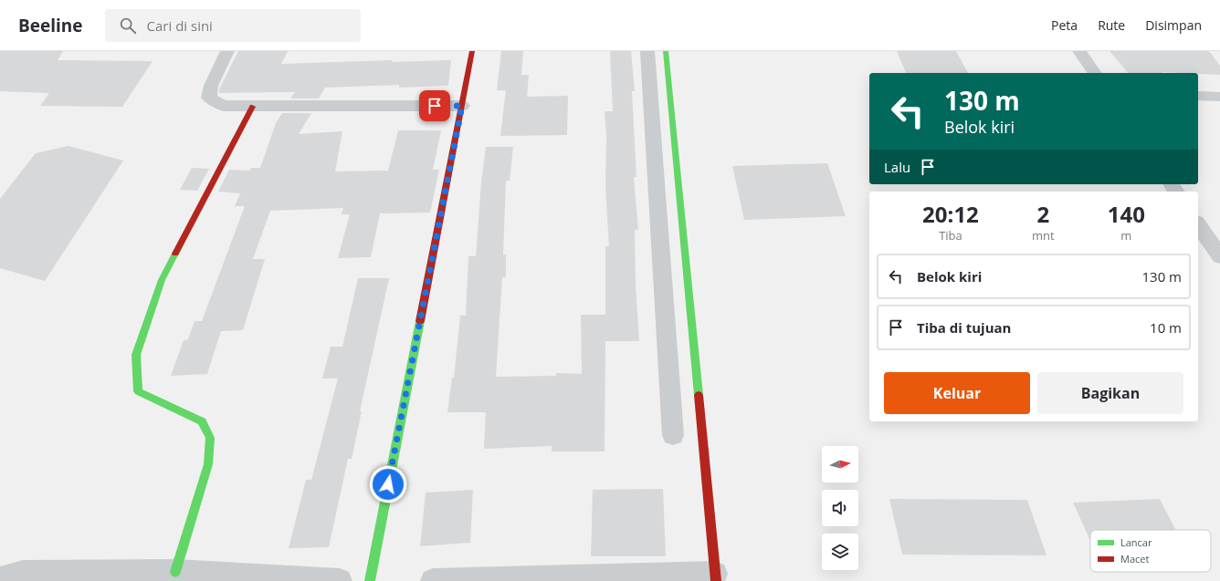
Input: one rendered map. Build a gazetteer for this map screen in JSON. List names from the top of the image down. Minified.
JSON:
{"legend":["Lancar","Macet"],"north":"right","page":{"header":"Beeline","search":"Cari di sini","nav":["Peta","Rute","Disimpan"],"turn":["130 m","Belok kiri"],"then":"Lalu","eta":["20:12","Tiba","2","mnt","140","m"],"list":[{"name":"Belok kiri","value":"130 m"},{"name":"Tiba di tujuan","value":"10 m"}],"buttons":["Keluar","Bagikan"]}}
